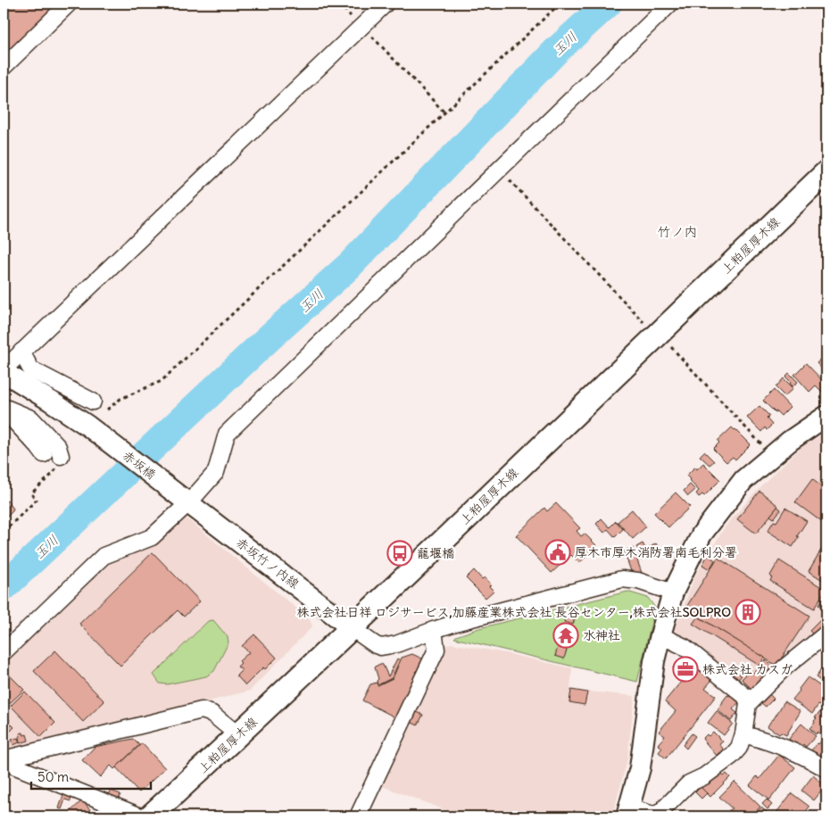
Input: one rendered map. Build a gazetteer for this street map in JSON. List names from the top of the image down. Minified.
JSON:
{"streets":{"main road":["上粕屋厚木線"],"street":["赤坂橋","赤坂竹ノ内線"]},"crossings":[["上粕屋厚木線","赤坂竹ノ内線"],["赤坂橋","赤坂竹ノ内線"]],"districts":["竹ノ内"],"water":["玉川"],"places":{"public building":["厚木市厚木消防署南毛利分署"],"bus stop":["籠堰橋"],"building":["株式会社日祥 ロジサービス,加藤産業株式会社 長谷センター,株式会社SOLPRO"],"temple":["水神社"],"office":["株式会社 カスガ"]},"scale_bar":"50 m"}
